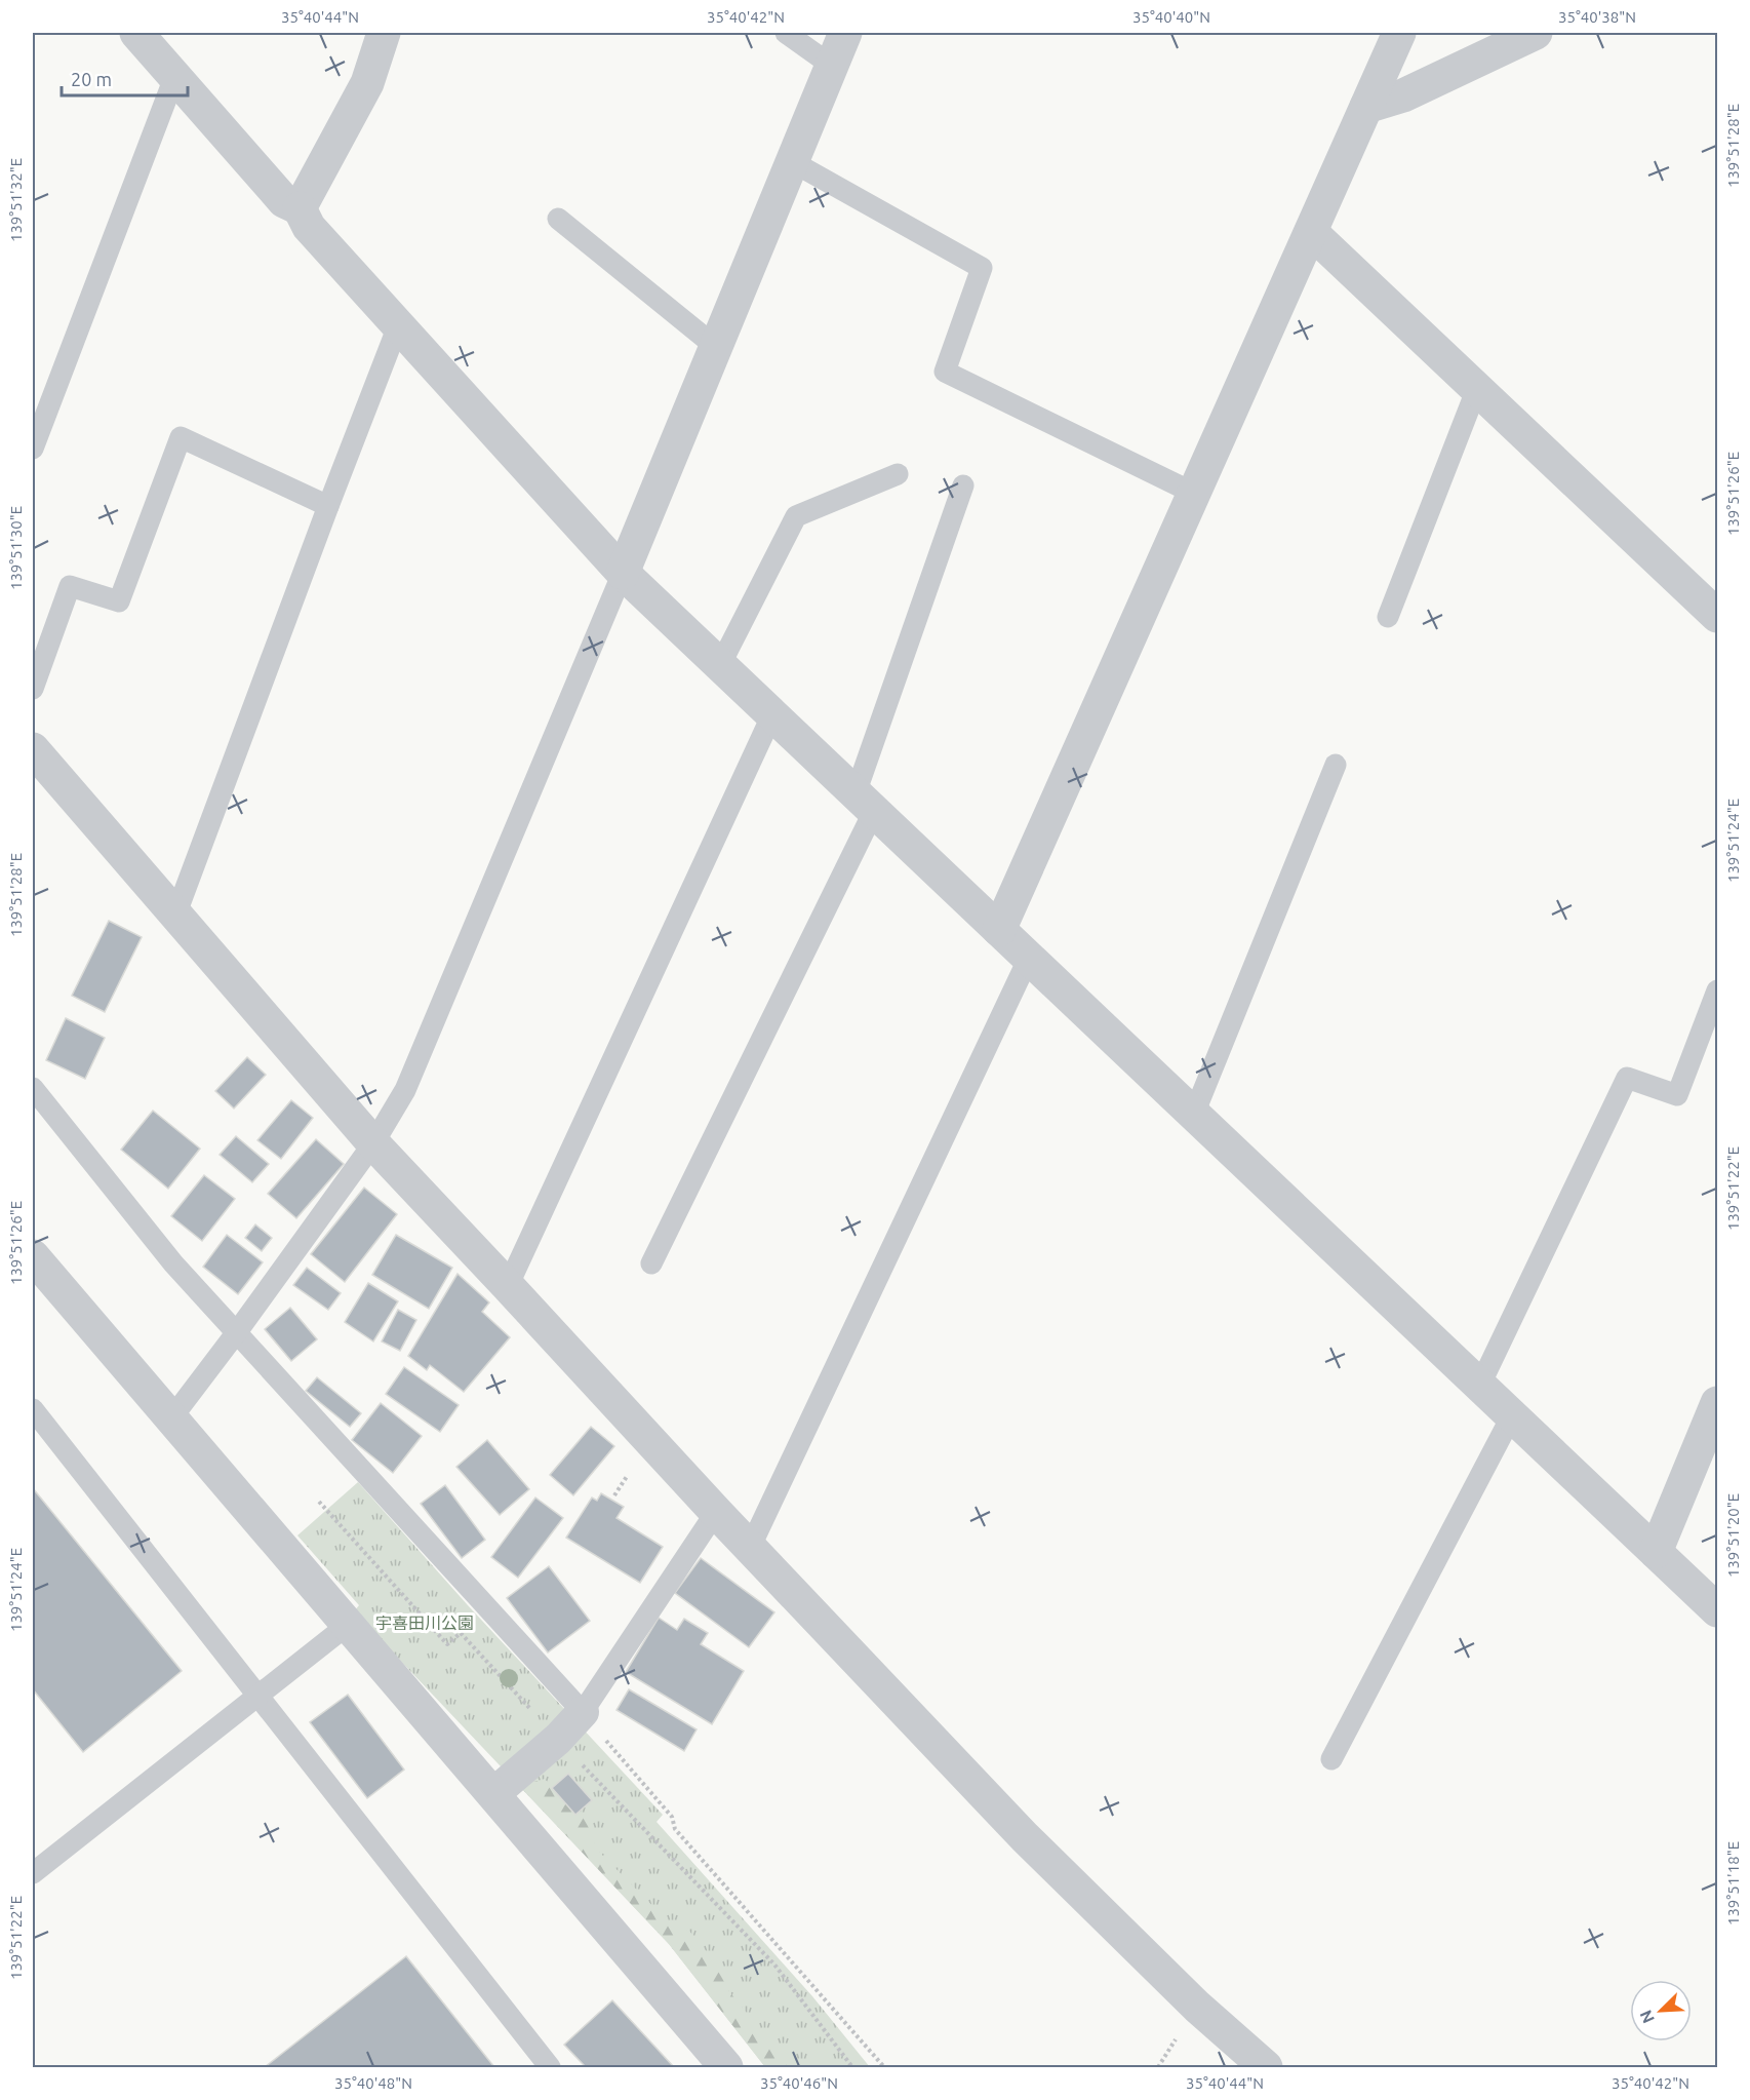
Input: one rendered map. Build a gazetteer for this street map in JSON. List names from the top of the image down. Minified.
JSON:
{"parks":["宇喜田川公園"],"scale_bar":"20 m","north":"bottom left","coordinates":["35°40'44\"N","35°40'42\"N","35°40'40\"N","35°40'38\"N","139°51'28\"E","139°51'32\"E","139°51'26\"E","139°51'30\"E","139°51'24\"E","139°51'22\"E","139°51'20\"E","139°51'18\"E","35°40'48\"N","35°40'46\"N"]}
